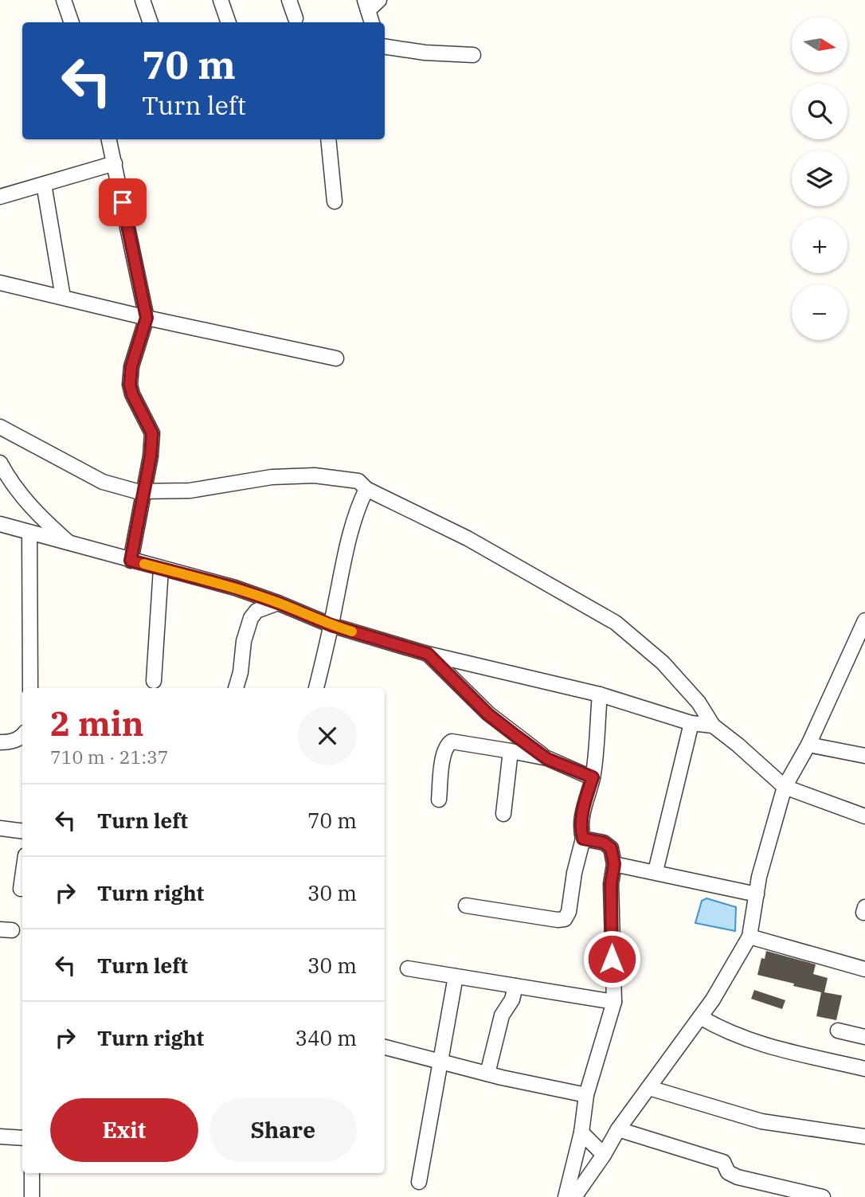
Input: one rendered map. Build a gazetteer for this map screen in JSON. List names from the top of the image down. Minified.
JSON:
{"north":"right","page":{"map_buttons":["+","−"],"turn":["70 m","Turn left"],"heading":["2 min","710 m · 21:37"],"list":[{"name":"Turn left","value":"70 m"},{"name":"Turn right","value":"30 m"},{"name":"Turn left","value":"30 m"},{"name":"Turn right","value":"340 m"}],"buttons":["Exit","Share"]}}
